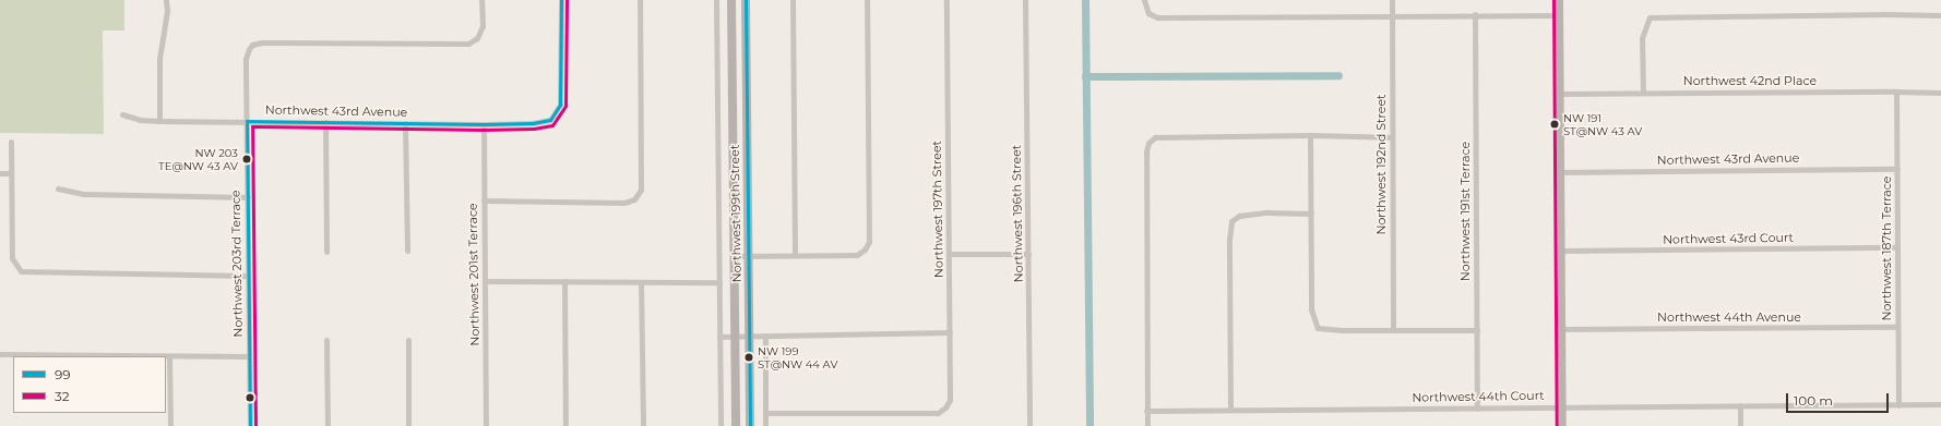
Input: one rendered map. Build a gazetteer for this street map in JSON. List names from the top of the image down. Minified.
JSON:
{"streets":{"main road":["Northwest 199th Street"],"street":["Northwest 42nd Place","Northwest 43rd Avenue","Northwest 192nd Street","Northwest 197th Street","Northwest 191st Terrace","Northwest 196th Street","Northwest 43rd Court","Northwest 187th Terrace","Northwest 203rd Terrace","Northwest 201st Terrace","Northwest 44th Avenue","Northwest 44th Court"]},"crossings":[["Northwest 42nd Place","Northwest 187th Terrace"],["Northwest 43rd Avenue","Northwest 187th Terrace"],["Northwest 43rd Avenue","Northwest 203rd Terrace"],["Northwest 43rd Avenue","Northwest 201st Terrace"],["Northwest 191st Terrace","Northwest 44th Court"],["Northwest 43rd Court","Northwest 187th Terrace"],["Northwest 187th Terrace","Northwest 44th Avenue"],["Northwest 187th Terrace","Northwest 44th Court"]],"places":["NW 191 ST@NW 43 AV","NW 203 TE@NW 43 AV","NW 199 ST@NW 44 AV"],"lines":["transit line 99","transit line 32"],"legend":["99","32"],"scale_bar":"100 m"}
